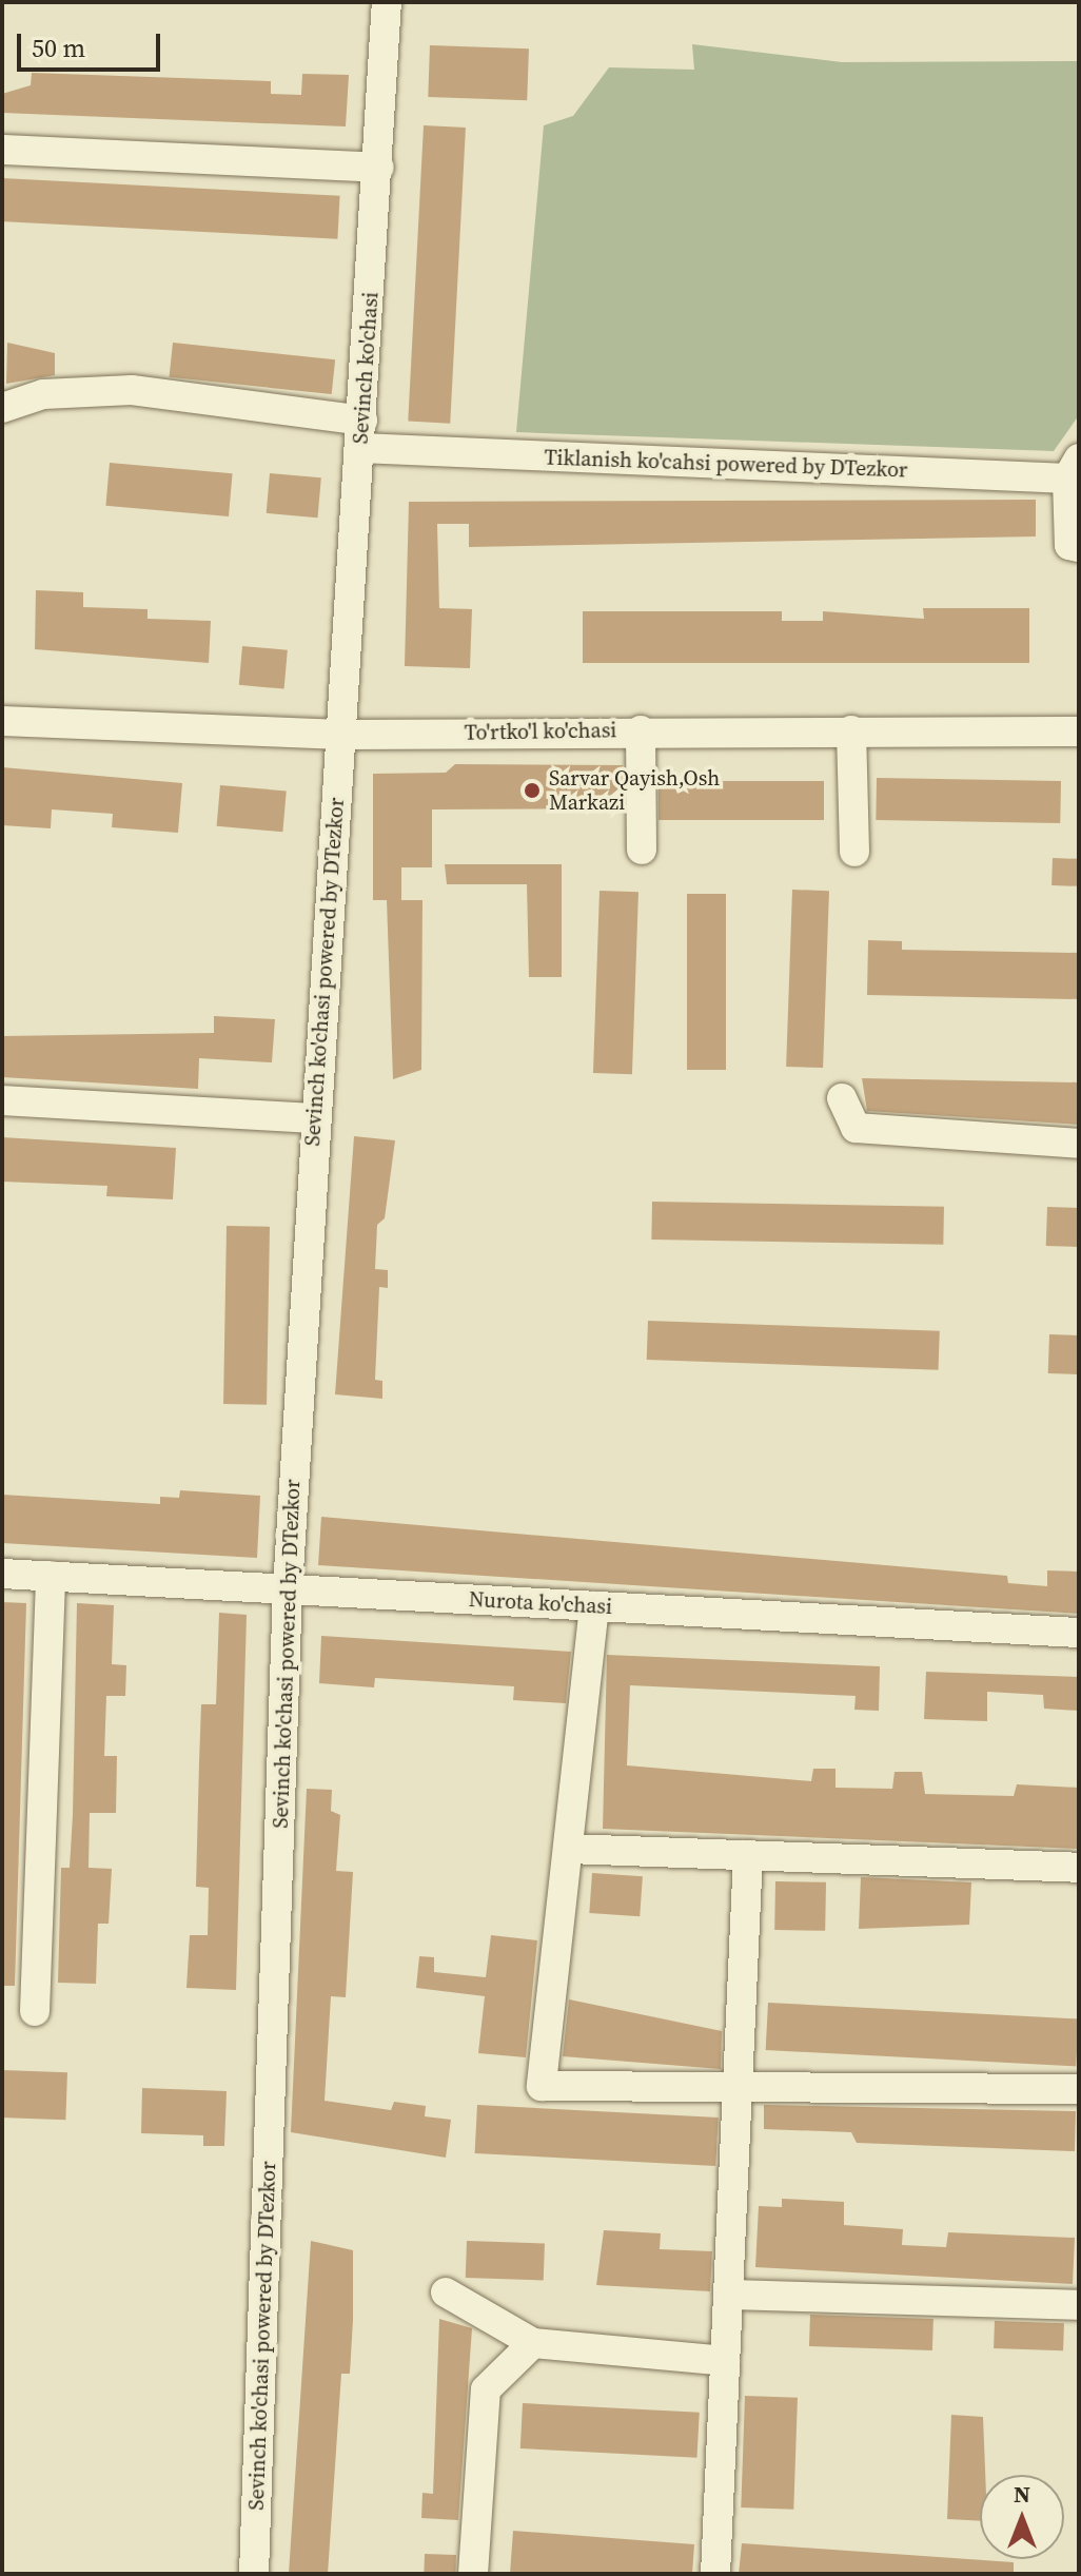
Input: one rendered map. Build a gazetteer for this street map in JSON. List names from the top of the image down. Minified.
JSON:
{"streets":{"street":["Sevinch ko'chasi","Tiklanish ko'cahsi powered by DTezkor","To'rtko'l ko'chasi","Sevinch ko'chasi powered by DTezkor","Nurota ko'chasi"]},"crossings":[["Sevinch ko'chasi","Tiklanish ko'cahsi powered by DTezkor"],["Sevinch ko'chasi","To'rtko'l ko'chasi"],["Sevinch ko'chasi","Sevinch ko'chasi powered by DTezkor"],["To'rtko'l ko'chasi","Sevinch ko'chasi powered by DTezkor"],["Sevinch ko'chasi powered by DTezkor","Nurota ko'chasi"]],"places":["Sarvar Qayish,Osh Markazi"],"scale_bar":"50 m","north":"top"}
